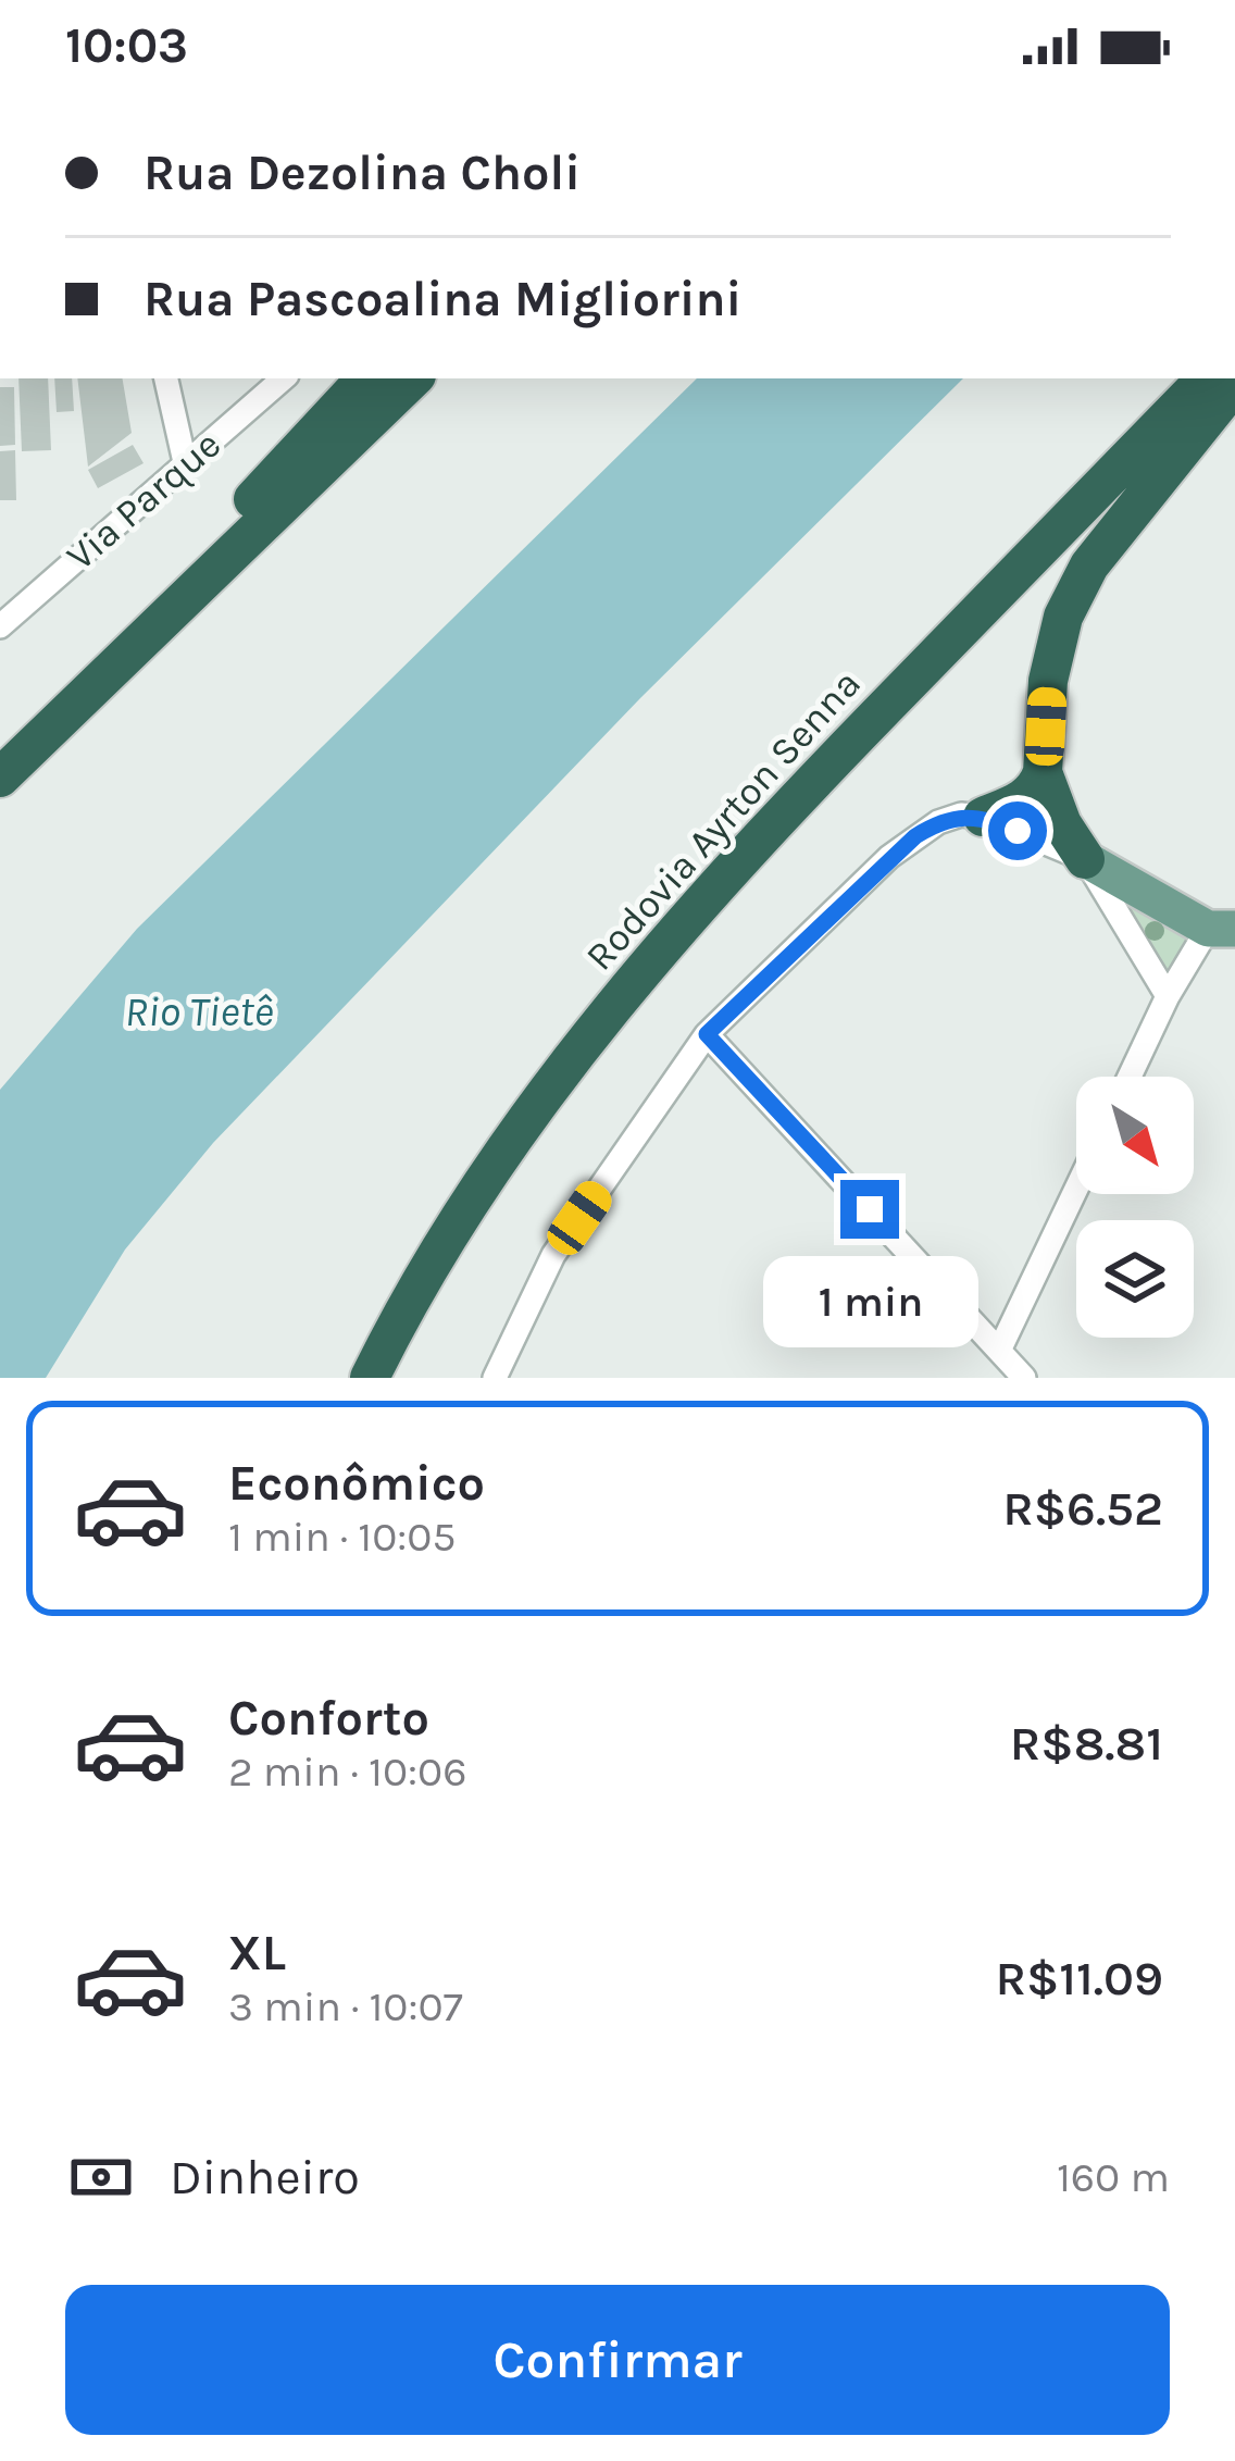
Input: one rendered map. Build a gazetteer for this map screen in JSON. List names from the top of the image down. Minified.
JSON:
{"streets":{"highway":["Rodovia Ayrton Senna"],"street":["Via Parque"]},"water":["Rio Tietê"],"north":"bottom right","page":{"status":"10:03","banner":["Rua Dezolina Choli","Rua Pascoalina Migliorini"],"bubble":"1 min","list":[{"name":"Econômico","note":"1 min · 10:05","value":"R$6.52"},{"name":"Conforto","note":"2 min · 10:06","value":"R$8.81"},{"name":"XL","note":"3 min · 10:07","value":"R$11.09"}],"pay":["Dinheiro","160 m"],"buttons":"Confirmar"}}
